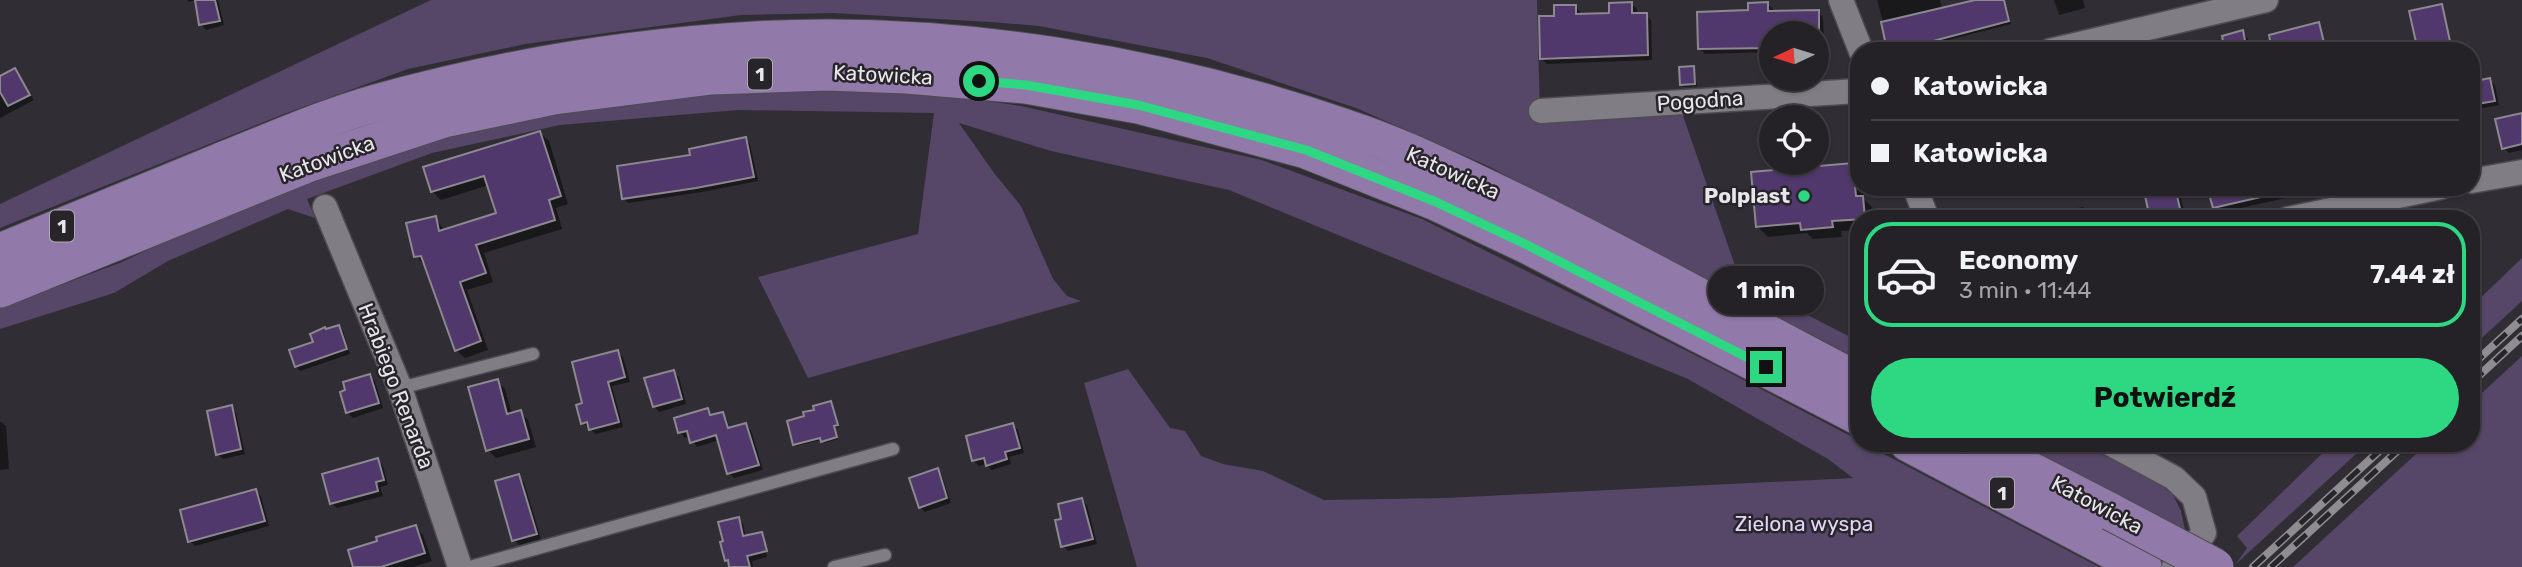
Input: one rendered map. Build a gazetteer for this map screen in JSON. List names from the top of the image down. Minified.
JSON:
{"streets":{"main road":["1","Katowicka"],"street":["Pogodna","Hrabiego Renarda"]},"parks":["Zielona wyspa"],"places":["Polplast"],"north":"left","page":{"banner":["Katowicka","Katowicka"],"list":[{"name":"Economy","note":"3 min · 11:44","value":"7.44 zł"}],"bubble":"1 min","buttons":"Potwierdź"}}
